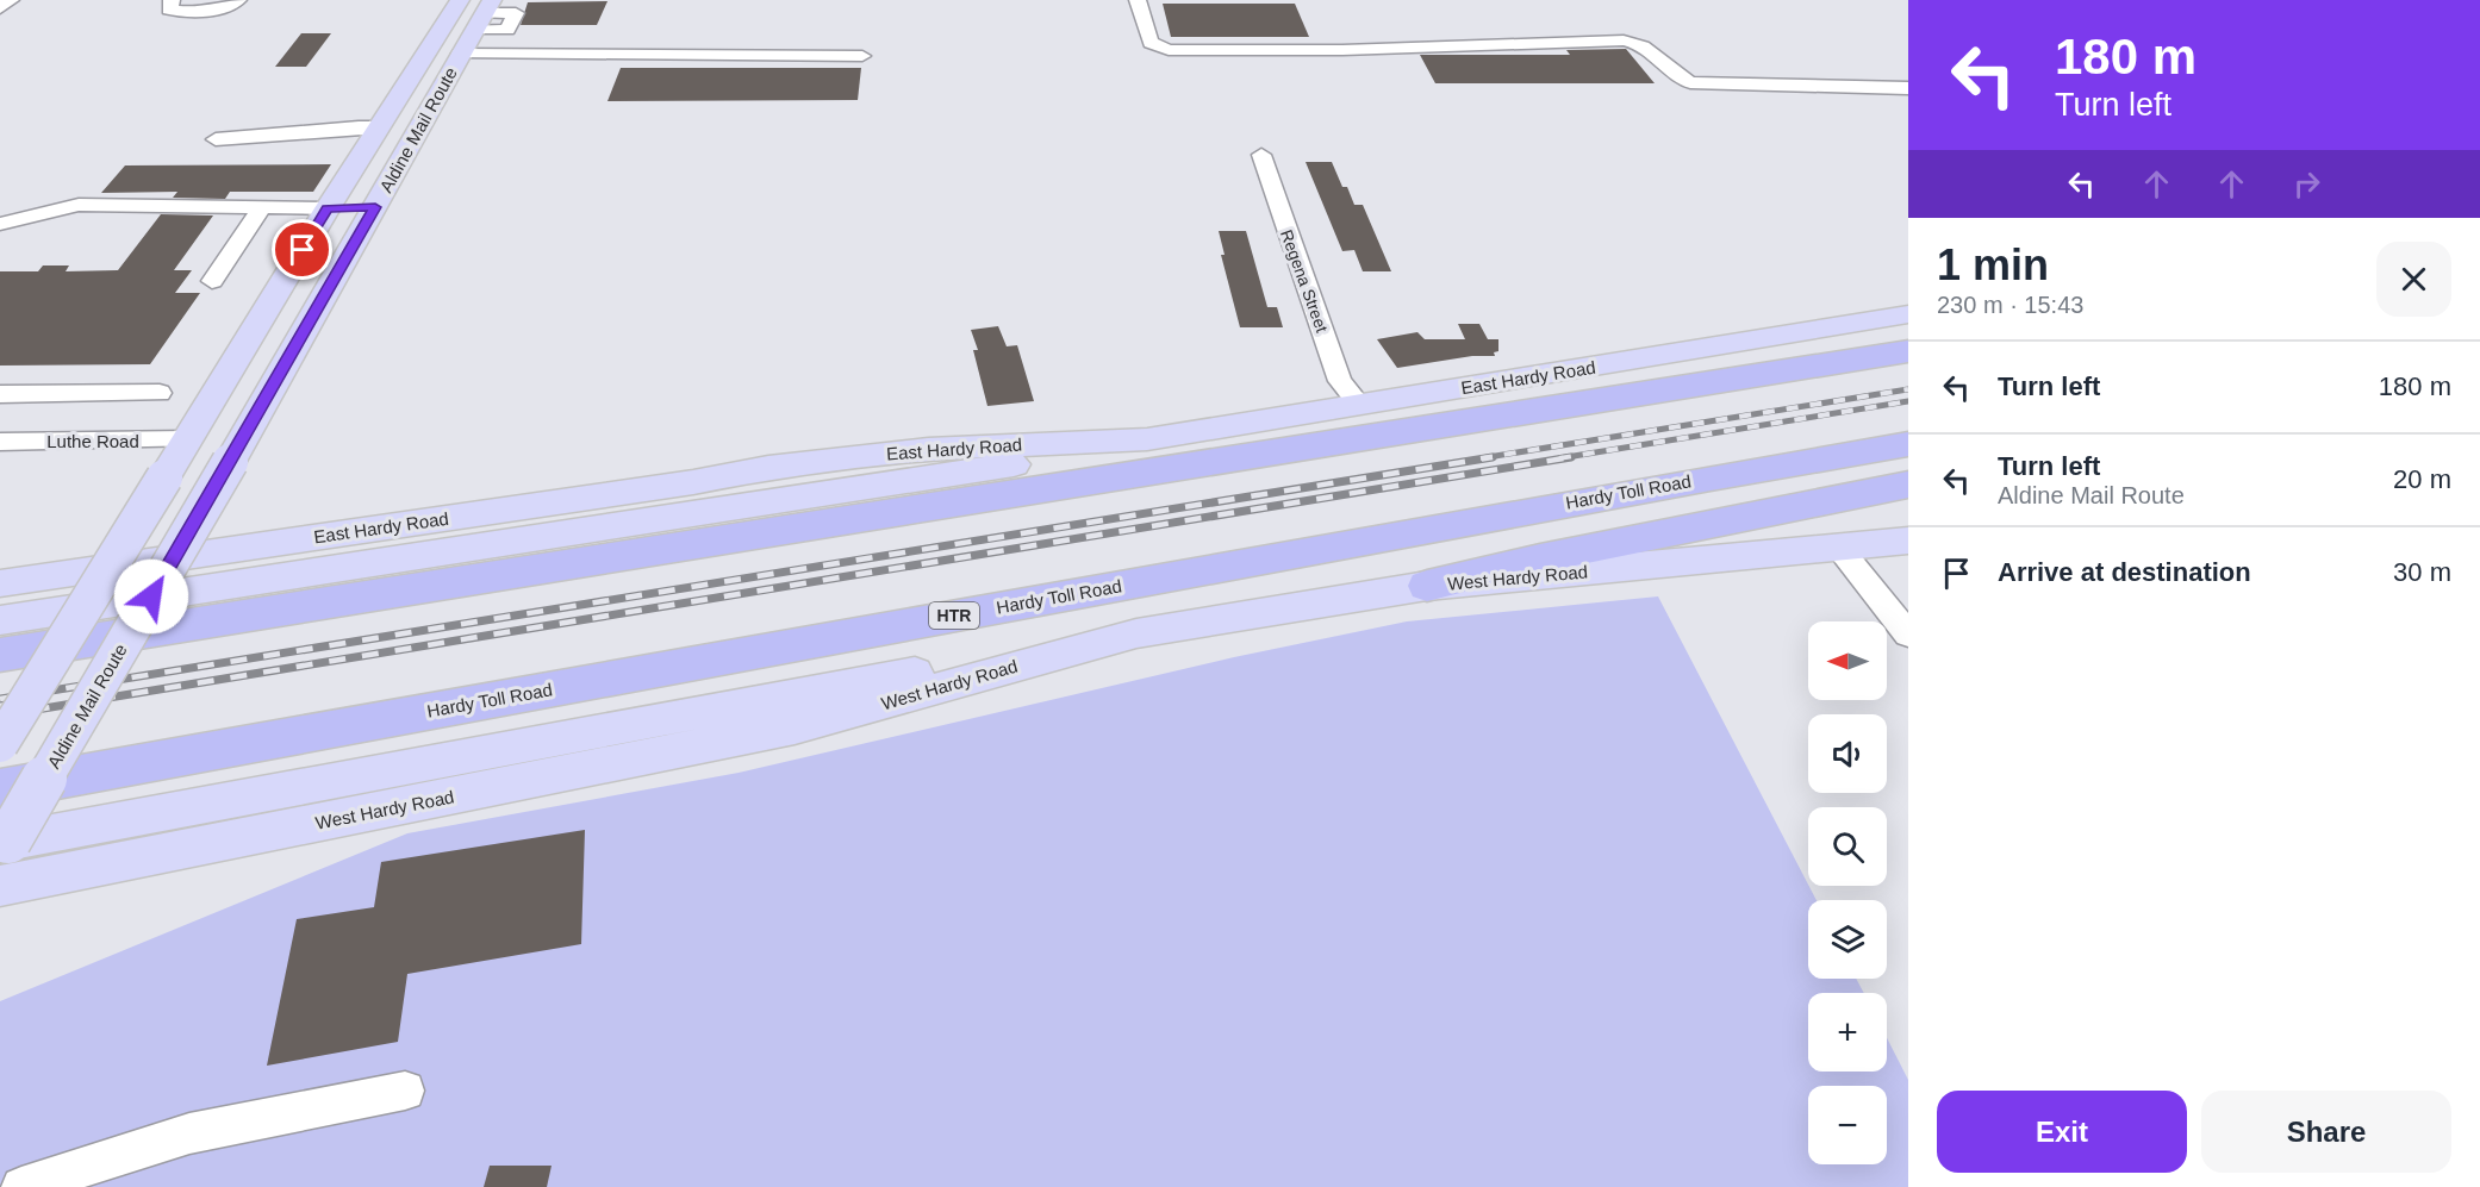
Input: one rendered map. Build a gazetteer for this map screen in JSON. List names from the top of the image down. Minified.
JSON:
{"streets":{"highway":["Hardy Toll Road","HTR"],"main road":["Aldine Mail Route","East Hardy Road","West Hardy Road"],"street":["Regena Street","Luthe Road"]},"crossings":[["Aldine Mail Route","Luthe Road"],["Regena Street","East Hardy Road"]],"north":"left","page":{"turn":["180 m","Turn left"],"heading":["1 min","230 m · 15:43"],"list":[{"name":"Turn left","value":"180 m"},{"name":"Turn left","note":"Aldine Mail Route","value":"20 m"},{"name":"Arrive at destination","value":"30 m"}],"map_buttons":["+","−"],"buttons":["Exit","Share"]}}
